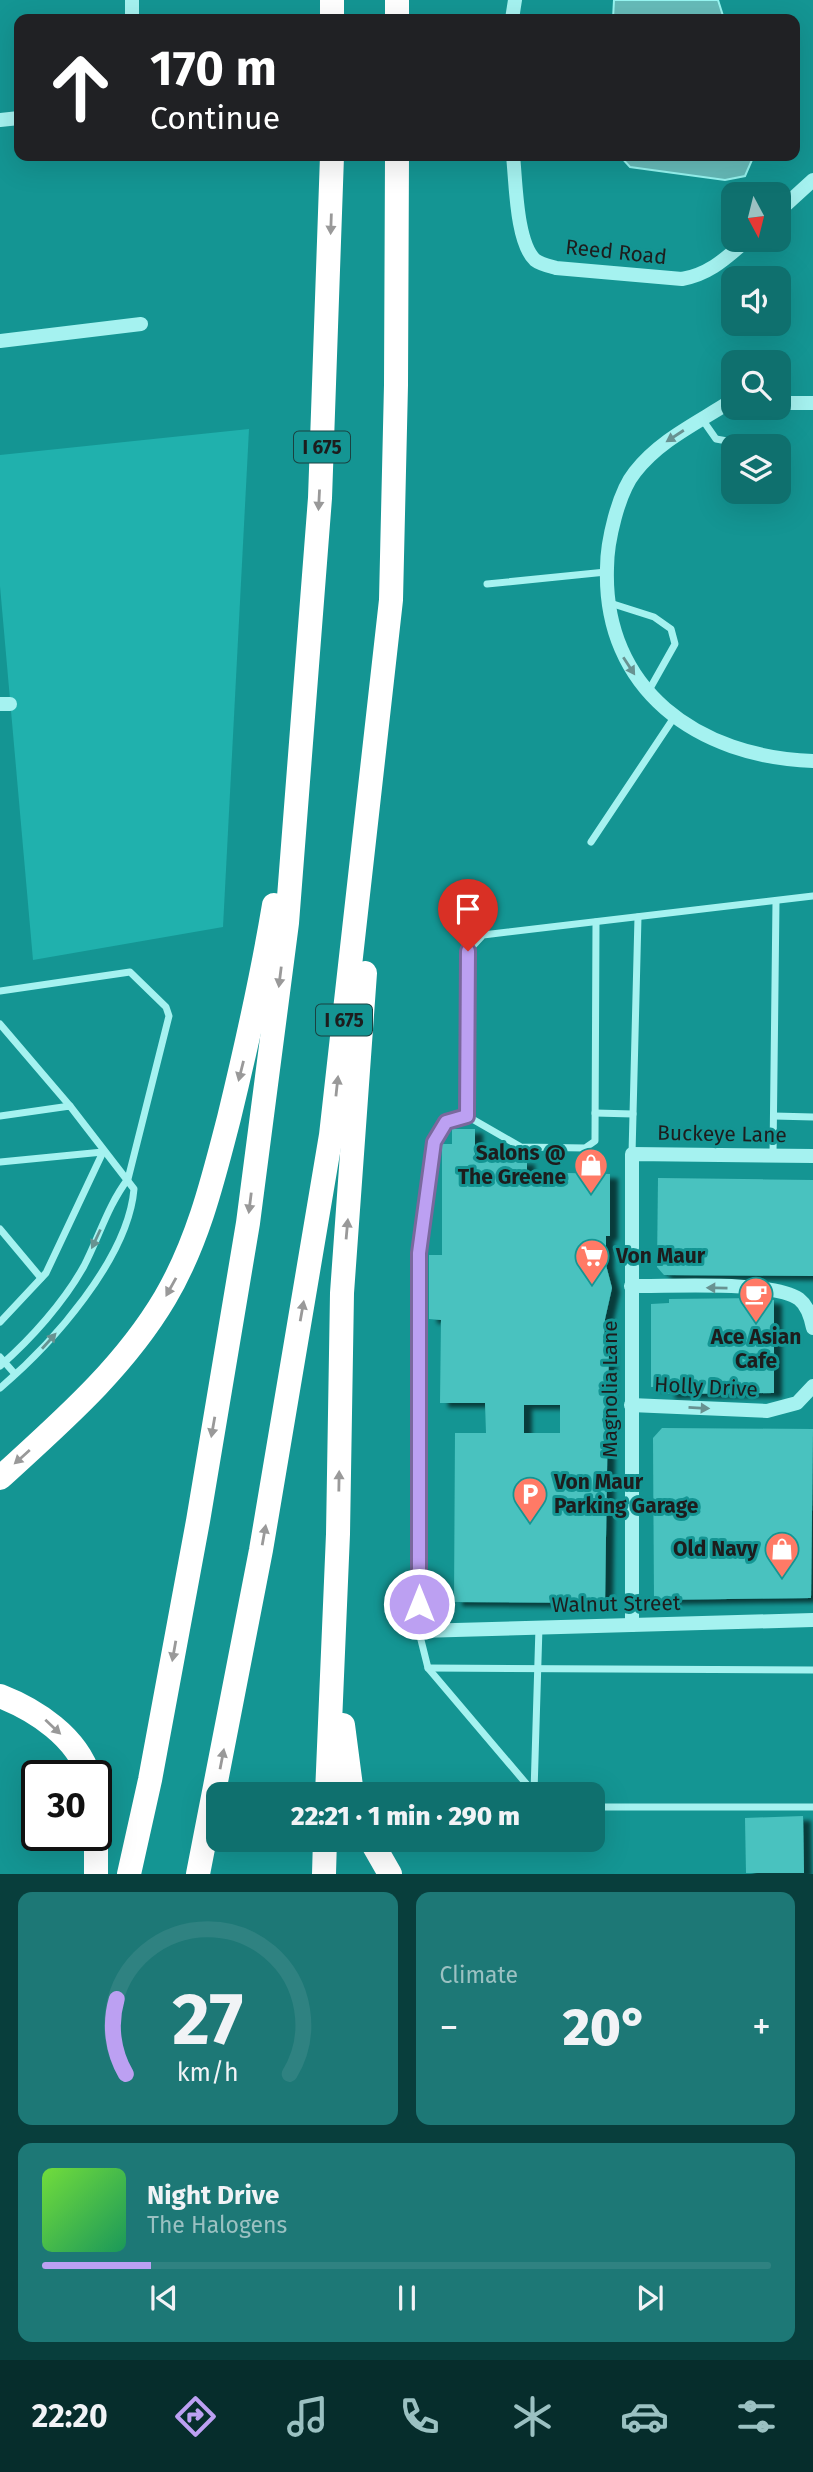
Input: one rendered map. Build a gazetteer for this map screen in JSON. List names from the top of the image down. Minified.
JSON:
{"streets":{"highway":["I 675"],"street":["Reed Road","Buckeye Lane","Holly Drive","Magnolia Lane","Walnut Street"]},"crossings":[["Buckeye Lane","Magnolia Lane"],["Holly Drive","Magnolia Lane"],["Magnolia Lane","Walnut Street"]],"one_way":["Holly Drive"],"places":{"shop":["Salons @ The Greene","Old Navy"],"supermarket":["Von Maur"],"cafe":["Ace Asian Cafe"],"parking":["Von Maur Parking Garage"]},"north":"bottom","page":{"turn":["170 m","Continue"],"limit":"30","trip":"22:21 · 1 min · 290 m","tile":"Climate","heat":["−","20°","+"],"song":["Night Drive","The Halogens"],"tabs":"22:20","gauge":["27","km/h"]}}
